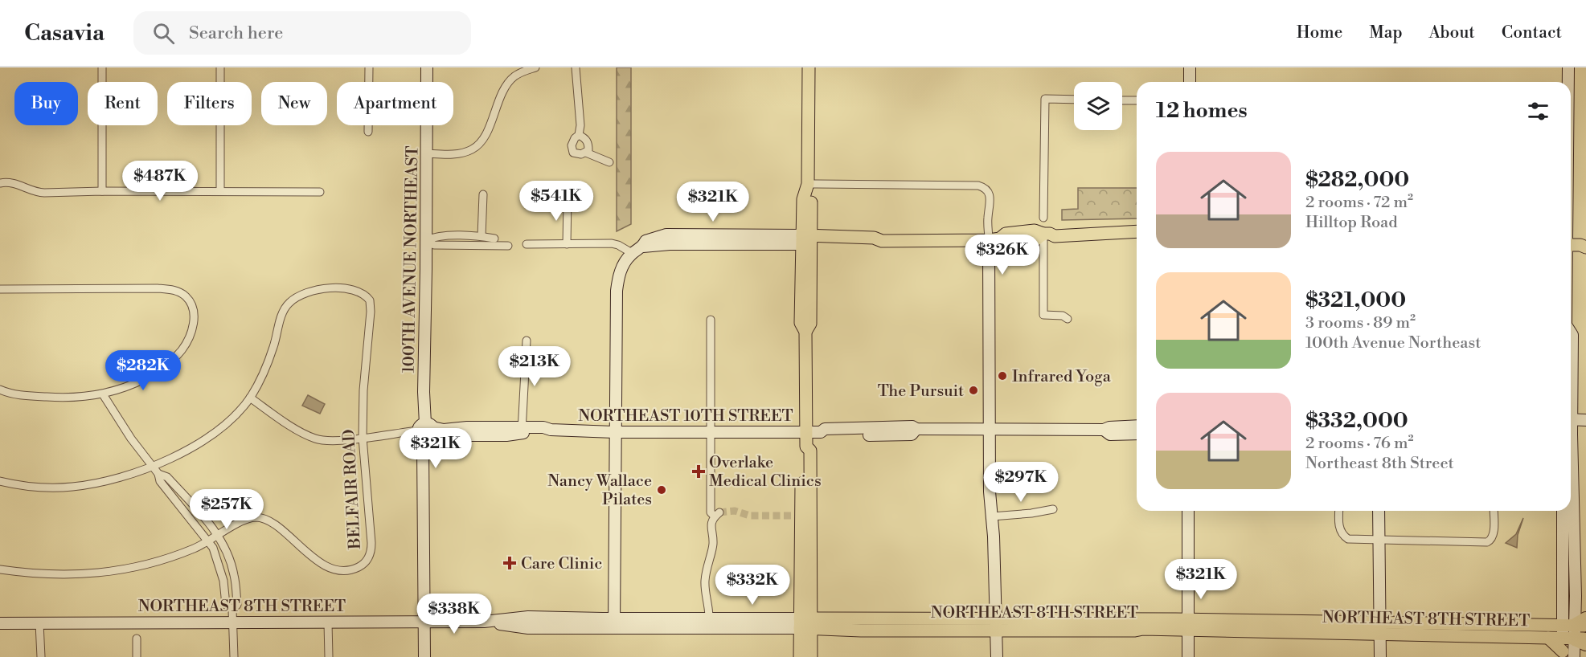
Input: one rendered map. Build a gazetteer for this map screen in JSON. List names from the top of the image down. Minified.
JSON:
{"streets":{"main road":["100TH AVENUE NORTHEAST","NORTHEAST 10TH STREET","NORTHEAST 8TH STREET"],"street":["BELFAIR ROAD"]},"crossings":[["100TH AVENUE NORTHEAST","NORTHEAST 10TH STREET"],["100TH AVENUE NORTHEAST","NORTHEAST 8TH STREET"]],"places":{"other":["Infrared Yoga","The Pursuit","Nancy Wallace Pilates"],"health":["Overlake Medical Clinics","Care Clinic"]},"page":{"header":"Casavia","search":"Search here","nav":["Home","Map","About","Contact"],"chip":["Buy","Rent","Filters","New","Apartment"],"heading":"12 homes","list":[{"name":"$282,000","note":"2 rooms · 72 m² · Hilltop Road"},{"name":"$321,000","note":"3 rooms · 89 m² · 100th Avenue Northeast"},{"name":"$332,000","note":"2 rooms · 76 m² · Northeast 8th Street"}],"price":["$487K","$541K","$321K","$326K","$213K","$282K","$321K","$297K","$257K","$321K","$332K","$338K"]}}
